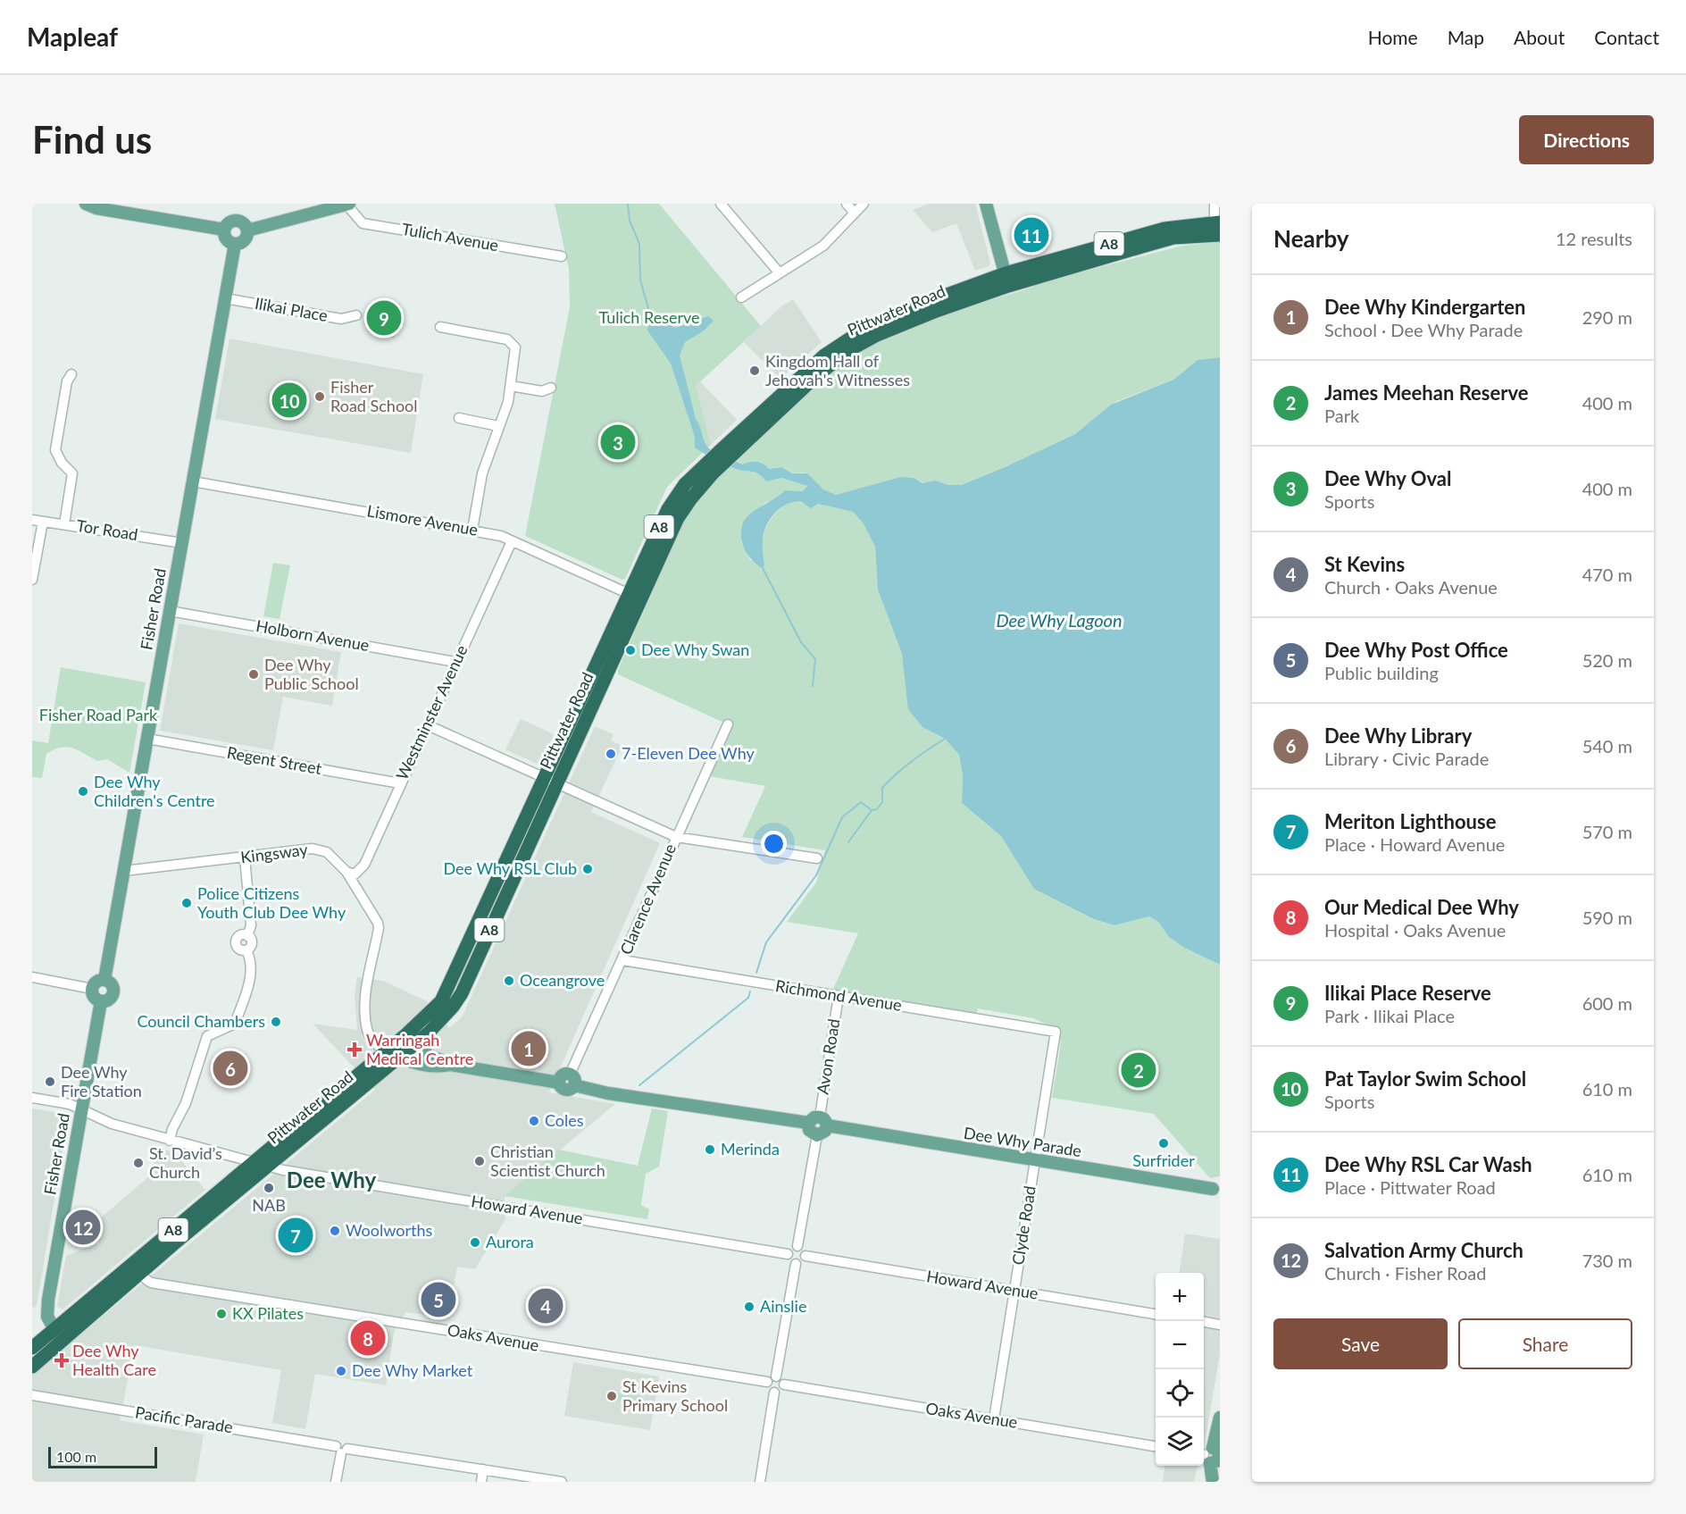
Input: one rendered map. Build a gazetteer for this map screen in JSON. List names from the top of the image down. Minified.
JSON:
{"streets":{"highway":["A8","Pittwater Road"],"main road":["Fisher Road","Dee Why Parade"],"street":["Tulich Avenue","Ilikai Place","Lismore Avenue","Tor Road","Holborn Avenue","Westminster Avenue","Regent Street","Kingsway","Clarence Avenue","Richmond Avenue","Avon Road","Howard Avenue","Clyde Road","Oaks Avenue","Pacific Parade"]},"crossings":[["Ilikai Place","Fisher Road"],["Pittwater Road","Lismore Avenue"],["Pittwater Road","Fisher Road"],["Pittwater Road","Kingsway"],["Pittwater Road","Howard Avenue"],["Pittwater Road","Oaks Avenue"],["Lismore Avenue","Fisher Road"],["Lismore Avenue","Westminster Avenue"],["Tor Road","Fisher Road"],["Fisher Road","Holborn Avenue"],["Fisher Road","Regent Street"],["Fisher Road","Kingsway"],["Fisher Road","Howard Avenue"],["Holborn Avenue","Westminster Avenue"],["Westminster Avenue","Regent Street"],["Westminster Avenue","Kingsway"],["Clarence Avenue","Richmond Avenue"],["Clarence Avenue","Dee Why Parade"],["Richmond Avenue","Avon Road"],["Richmond Avenue","Clyde Road"],["Avon Road","Dee Why Parade"],["Dee Why Parade","Clyde Road"],["Howard Avenue","Clyde Road"],["Clyde Road","Oaks Avenue"]],"districts":["Dee Why"],"water":["Dee Why Lagoon"],"parks":["Tulich Reserve","Fisher Road Park"],"places":{"other":["Kingdom Hall of Jehovah's Witnesses","Fisher Road School","Dee Why Swan","Dee Why Public School","7-Eleven Dee Why","Dee Why Children's Centre","Dee Why RSL Club","Police Citizens Youth Club Dee Why","Oceangrove","Council Chambers","Dee Why Fire Station","Coles","Surfrider","Merinda","Christian Scientist Church","St. David’s Church","NAB","Woolworths","Aurora","Ainslie","KX Pilates","Dee Why Market","St Kevins Primary School"],"health":["Warringah Medical Centre","Dee Why Health Care"]},"scale_bar":"100 m","page":{"header":"Mapleaf","nav":["Home","Map","About","Contact"],"buttons":["Directions",["Save","Share"]],"title":"Find us","heading":["Nearby","12 results"],"pins":["11","9","10","3","1","6","2","12","7","5","4","8"],"list":[{"mark":"1","name":"Dee Why Kindergarten","note":"School · Dee Why Parade","value":"290 m"},{"mark":"2","name":"James Meehan Reserve","note":"Park","value":"400 m"},{"mark":"3","name":"Dee Why Oval","note":"Sports","value":"400 m"},{"mark":"4","name":"St Kevins","note":"Church · Oaks Avenue","value":"470 m"},{"mark":"5","name":"Dee Why Post Office","note":"Public building","value":"520 m"},{"mark":"6","name":"Dee Why Library","note":"Library · Civic Parade","value":"540 m"},{"mark":"7","name":"Meriton Lighthouse","note":"Place · Howard Avenue","value":"570 m"},{"mark":"8","name":"Our Medical Dee Why","note":"Hospital · Oaks Avenue","value":"590 m"},{"mark":"9","name":"Ilikai Place Reserve","note":"Park · Ilikai Place","value":"600 m"},{"mark":"10","name":"Pat Taylor Swim School","note":"Sports","value":"610 m"},{"mark":"11","name":"Dee Why RSL Car Wash","note":"Place · Pittwater Road","value":"610 m"},{"mark":"12","name":"Salvation Army Church","note":"Church · Fisher Road","value":"730 m"}],"map_buttons":["+","−"],"scale":"100 m"}}
